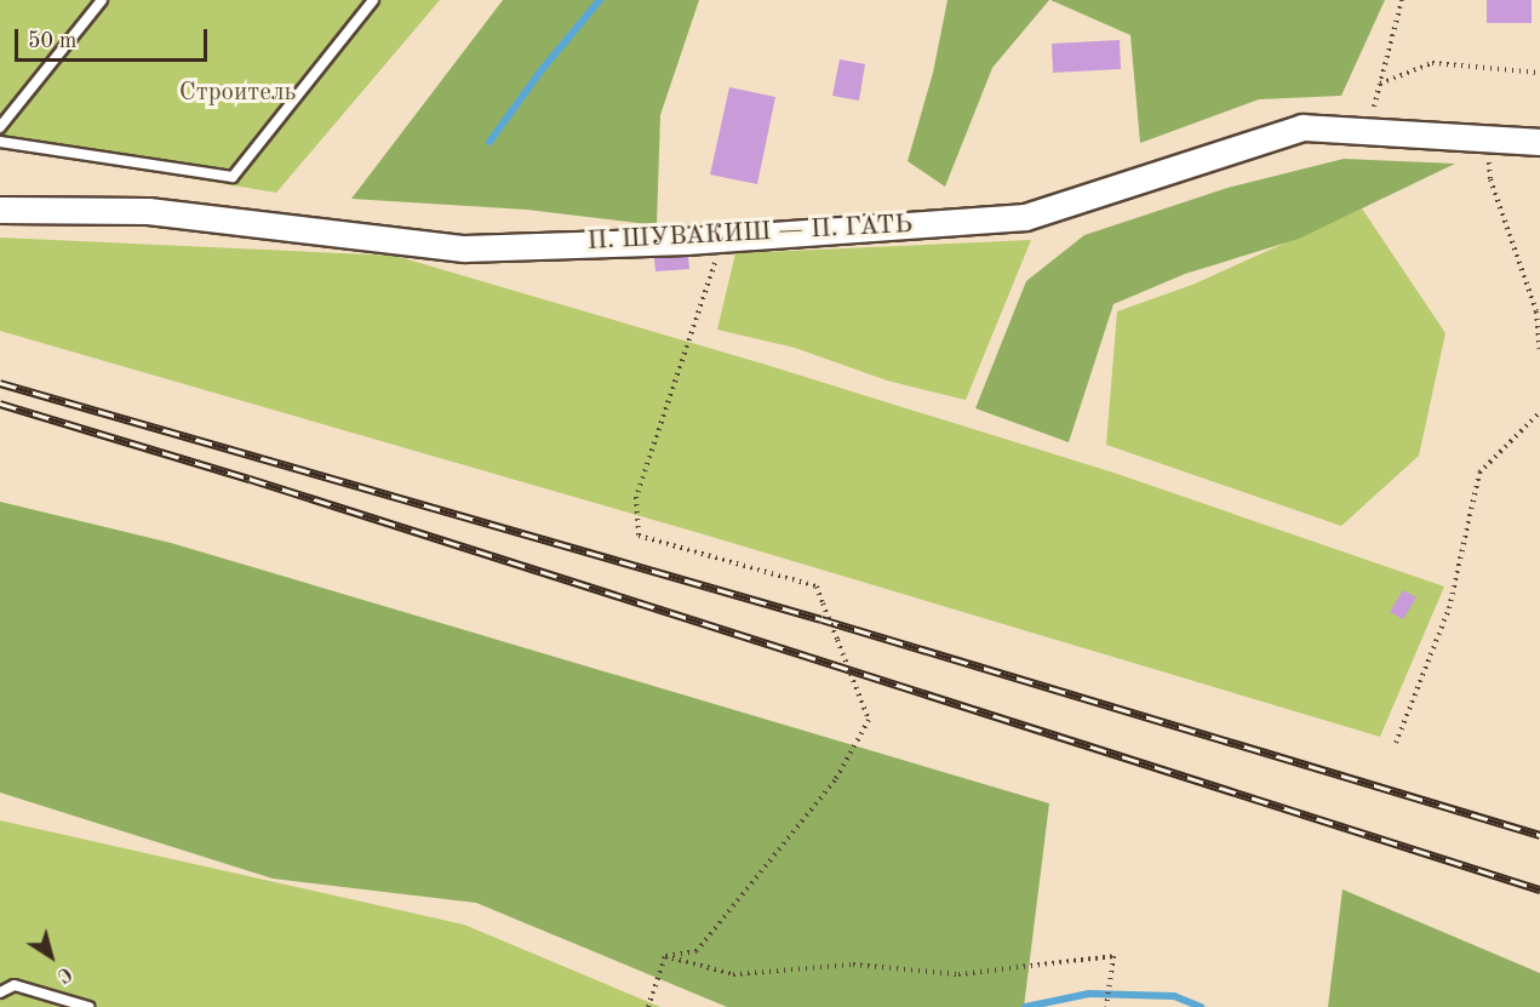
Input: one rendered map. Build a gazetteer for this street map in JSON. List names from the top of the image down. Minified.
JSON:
{"streets":{"street":["П. ШУВАКИШ — П. ГАТЬ"]},"parks":["Строитель"],"scale_bar":"50 m","north":"bottom right"}
